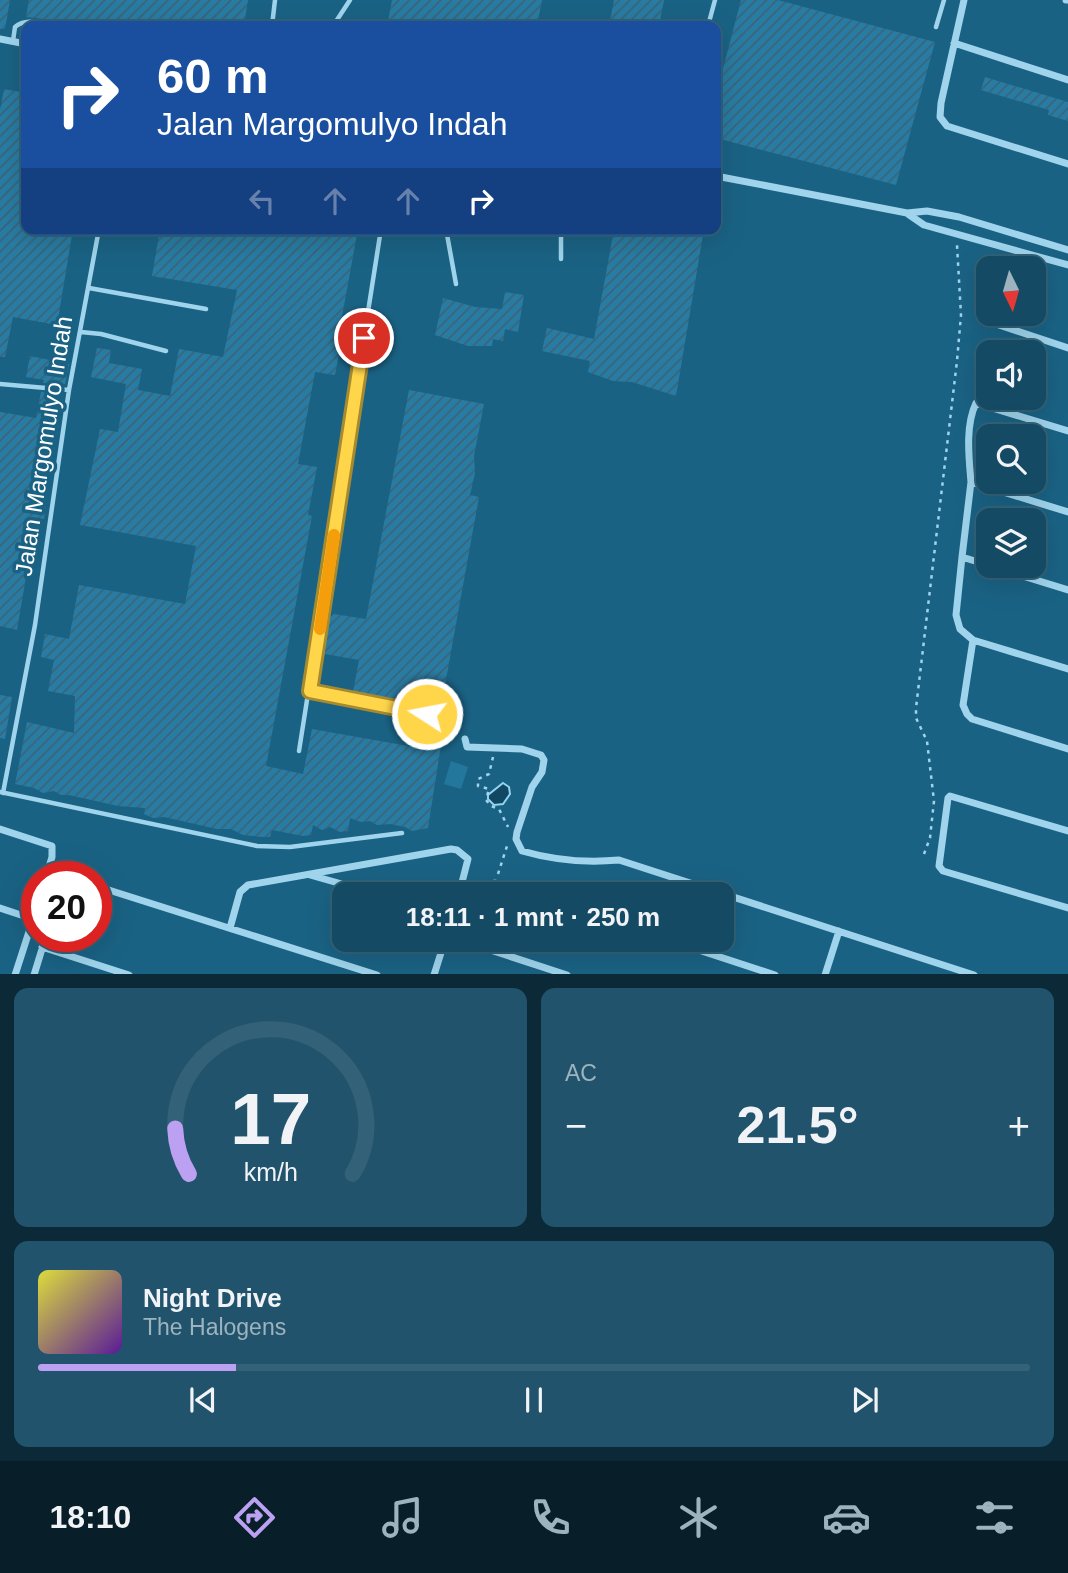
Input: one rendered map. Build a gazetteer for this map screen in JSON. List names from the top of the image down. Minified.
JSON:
{"streets":{"lane":["Jalan Margomulyo Indah"]},"north":"bottom","page":{"turn":["60 m","Jalan Margomulyo Indah"],"limit":"20","trip":"18:11 · 1 mnt · 250 m","tile":"AC","heat":["−","21.5°","+"],"song":["Night Drive","The Halogens"],"tabs":"18:10","gauge":["17","km/h"]}}
